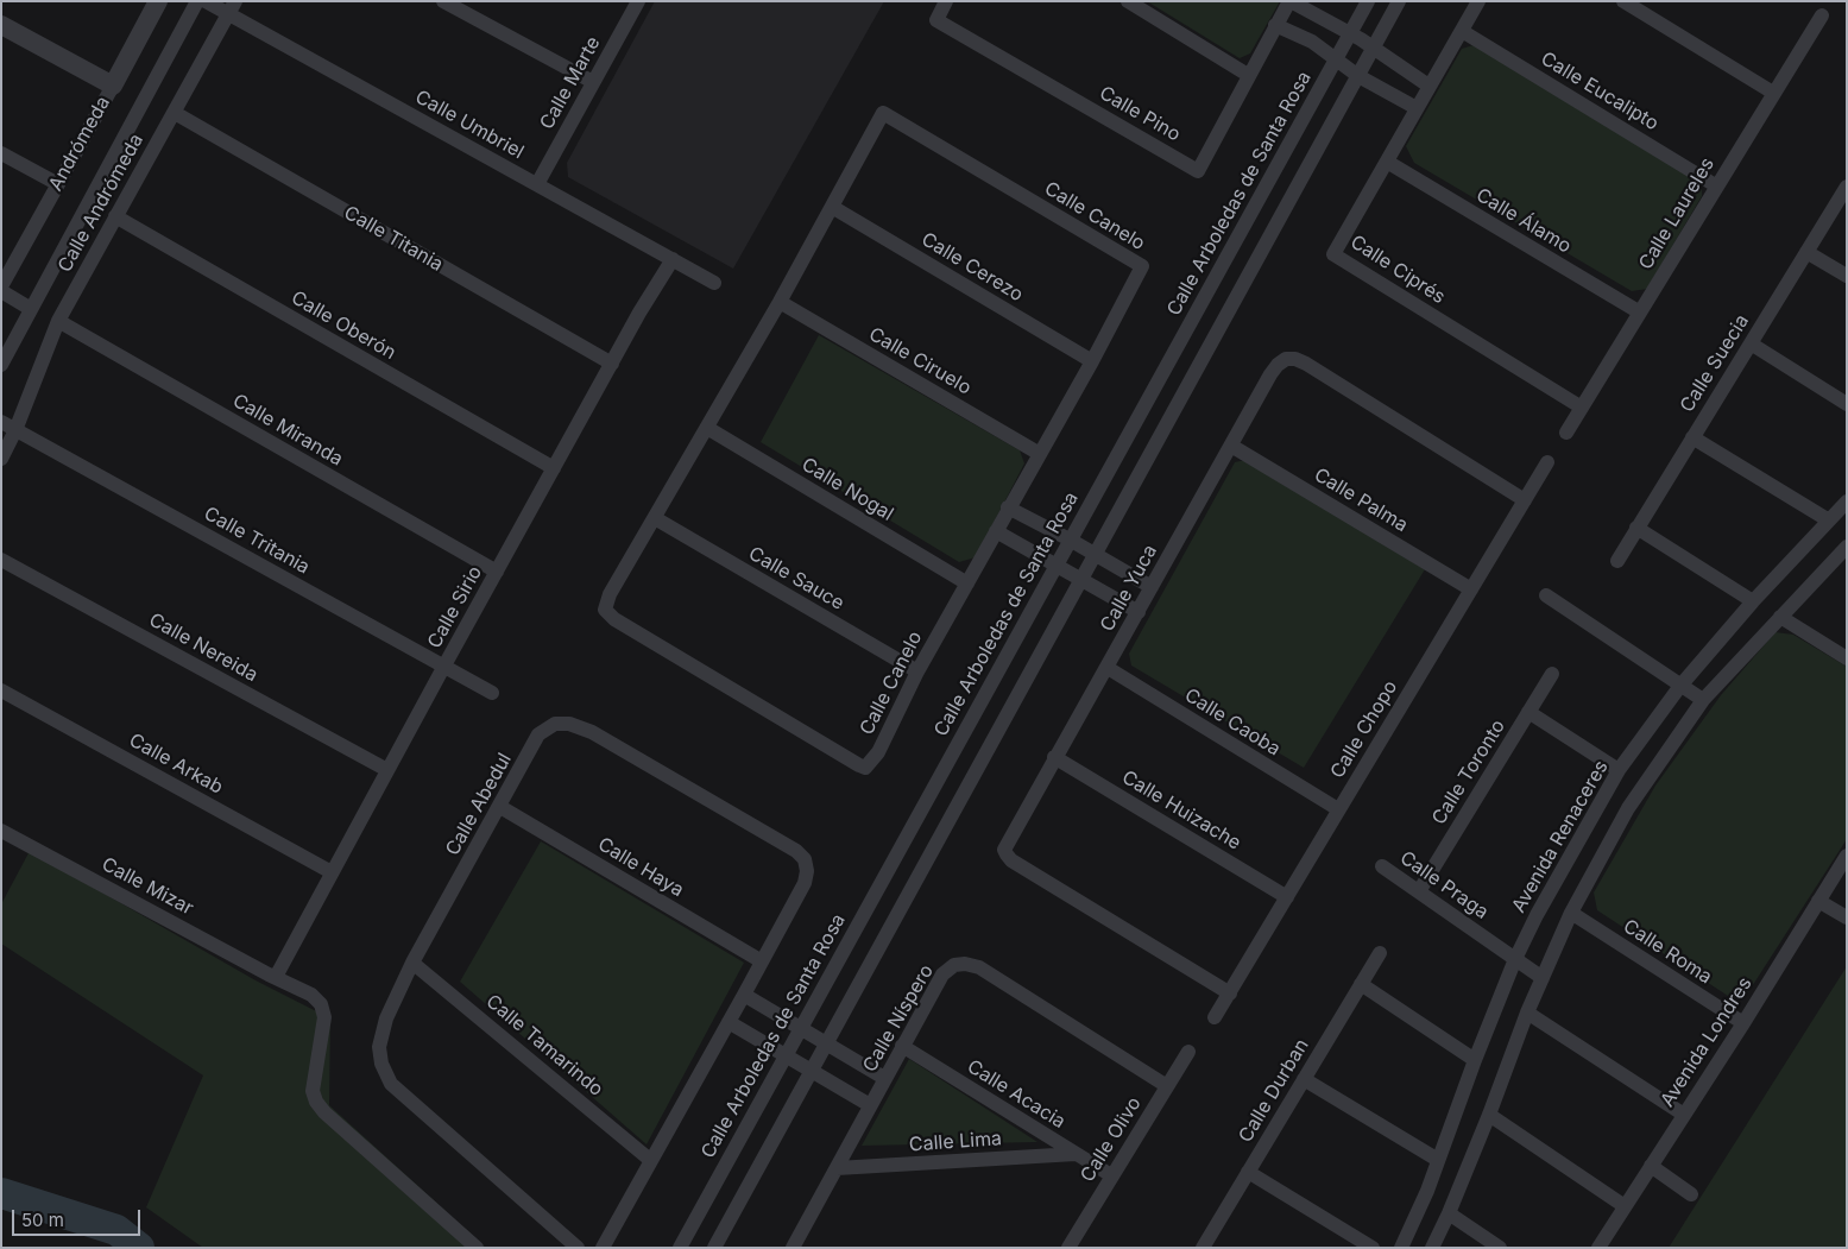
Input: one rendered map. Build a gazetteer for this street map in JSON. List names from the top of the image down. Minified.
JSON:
{"streets":{"street":["Calle Marte","Calle Eucalipto","Calle Pino","Calle Umbriel","Andrómeda","Calle Arboledas de Santa Rosa","Calle Andrómeda","Calle Laureles","Calle Canelo","Calle Álamo","Calle Titania","Calle Cerezo","Calle Ciprés","Calle Oberón","Calle Ciruelo","Calle Suecia","Calle Miranda","Calle Nogal","Calle Palma","Calle Tritania","Calle Sauce","Calle Yuca","Calle Sirio","Calle Nereida","Calle Caoba","Calle Chopo","Calle Arkab","Calle Toronto","Calle Abedul","Calle Huizache","Avenida Renaceres","Calle Haya","Calle Praga","Calle Mizar","Calle Roma","Calle Níspero","Avenida Londres","Calle Tamarindo","Calle Durban","Calle Acacia","Calle Olivo","Calle Lima"]},"crossings":[["Calle Marte","Calle Umbriel"],["Calle Eucalipto","Calle Laureles"],["Calle Eucalipto","Calle Ciprés"],["Calle Pino","Calle Arboledas de Santa Rosa"],["Calle Umbriel","Calle Andrómeda"],["Calle Umbriel","Calle Sirio"],["Calle Andrómeda","Calle Titania"],["Calle Andrómeda","Calle Oberón"],["Calle Andrómeda","Calle Miranda"],["Calle Andrómeda","Calle Tritania"],["Calle Laureles","Calle Álamo"],["Calle Laureles","Calle Ciprés"],["Calle Canelo","Calle Cerezo"],["Calle Canelo","Calle Ciruelo"],["Calle Canelo","Calle Nogal"],["Calle Canelo","Calle Sauce"],["Calle Álamo","Calle Ciprés"],["Calle Titania","Calle Sirio"],["Calle Oberón","Calle Sirio"],["Calle Miranda","Calle Sirio"],["Calle Palma","Calle Yuca"],["Calle Palma","Calle Chopo"],["Calle Tritania","Calle Sirio"],["Calle Yuca","Calle Caoba"],["Calle Yuca","Calle Chopo"],["Calle Yuca","Calle Huizache"],["Calle Sirio","Calle Nereida"],["Calle Sirio","Calle Arkab"],["Calle Sirio","Calle Mizar"],["Calle Caoba","Calle Chopo"],["Calle Chopo","Calle Huizache"],["Calle Toronto","Calle Praga"],["Calle Abedul","Calle Haya"],["Calle Abedul","Calle Tamarindo"],["Avenida Renaceres","Calle Praga"],["Calle Roma","Avenida Londres"],["Calle Níspero","Calle Acacia"],["Calle Níspero","Calle Olivo"],["Calle Níspero","Calle Lima"],["Calle Acacia","Calle Olivo"],["Calle Acacia","Calle Lima"]],"scale_bar":"50 m"}
